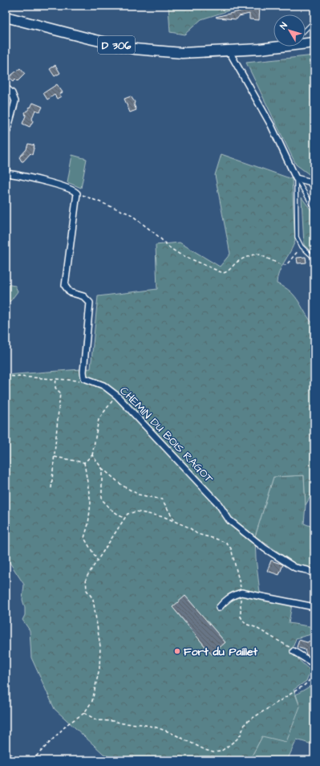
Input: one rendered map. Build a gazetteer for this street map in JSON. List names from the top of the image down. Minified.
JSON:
{"streets":{"main road":["D 306"],"street":["CHEMIN DU BOIS RAGOT"]},"places":["Fort du Paillet"],"north":"top left"}
